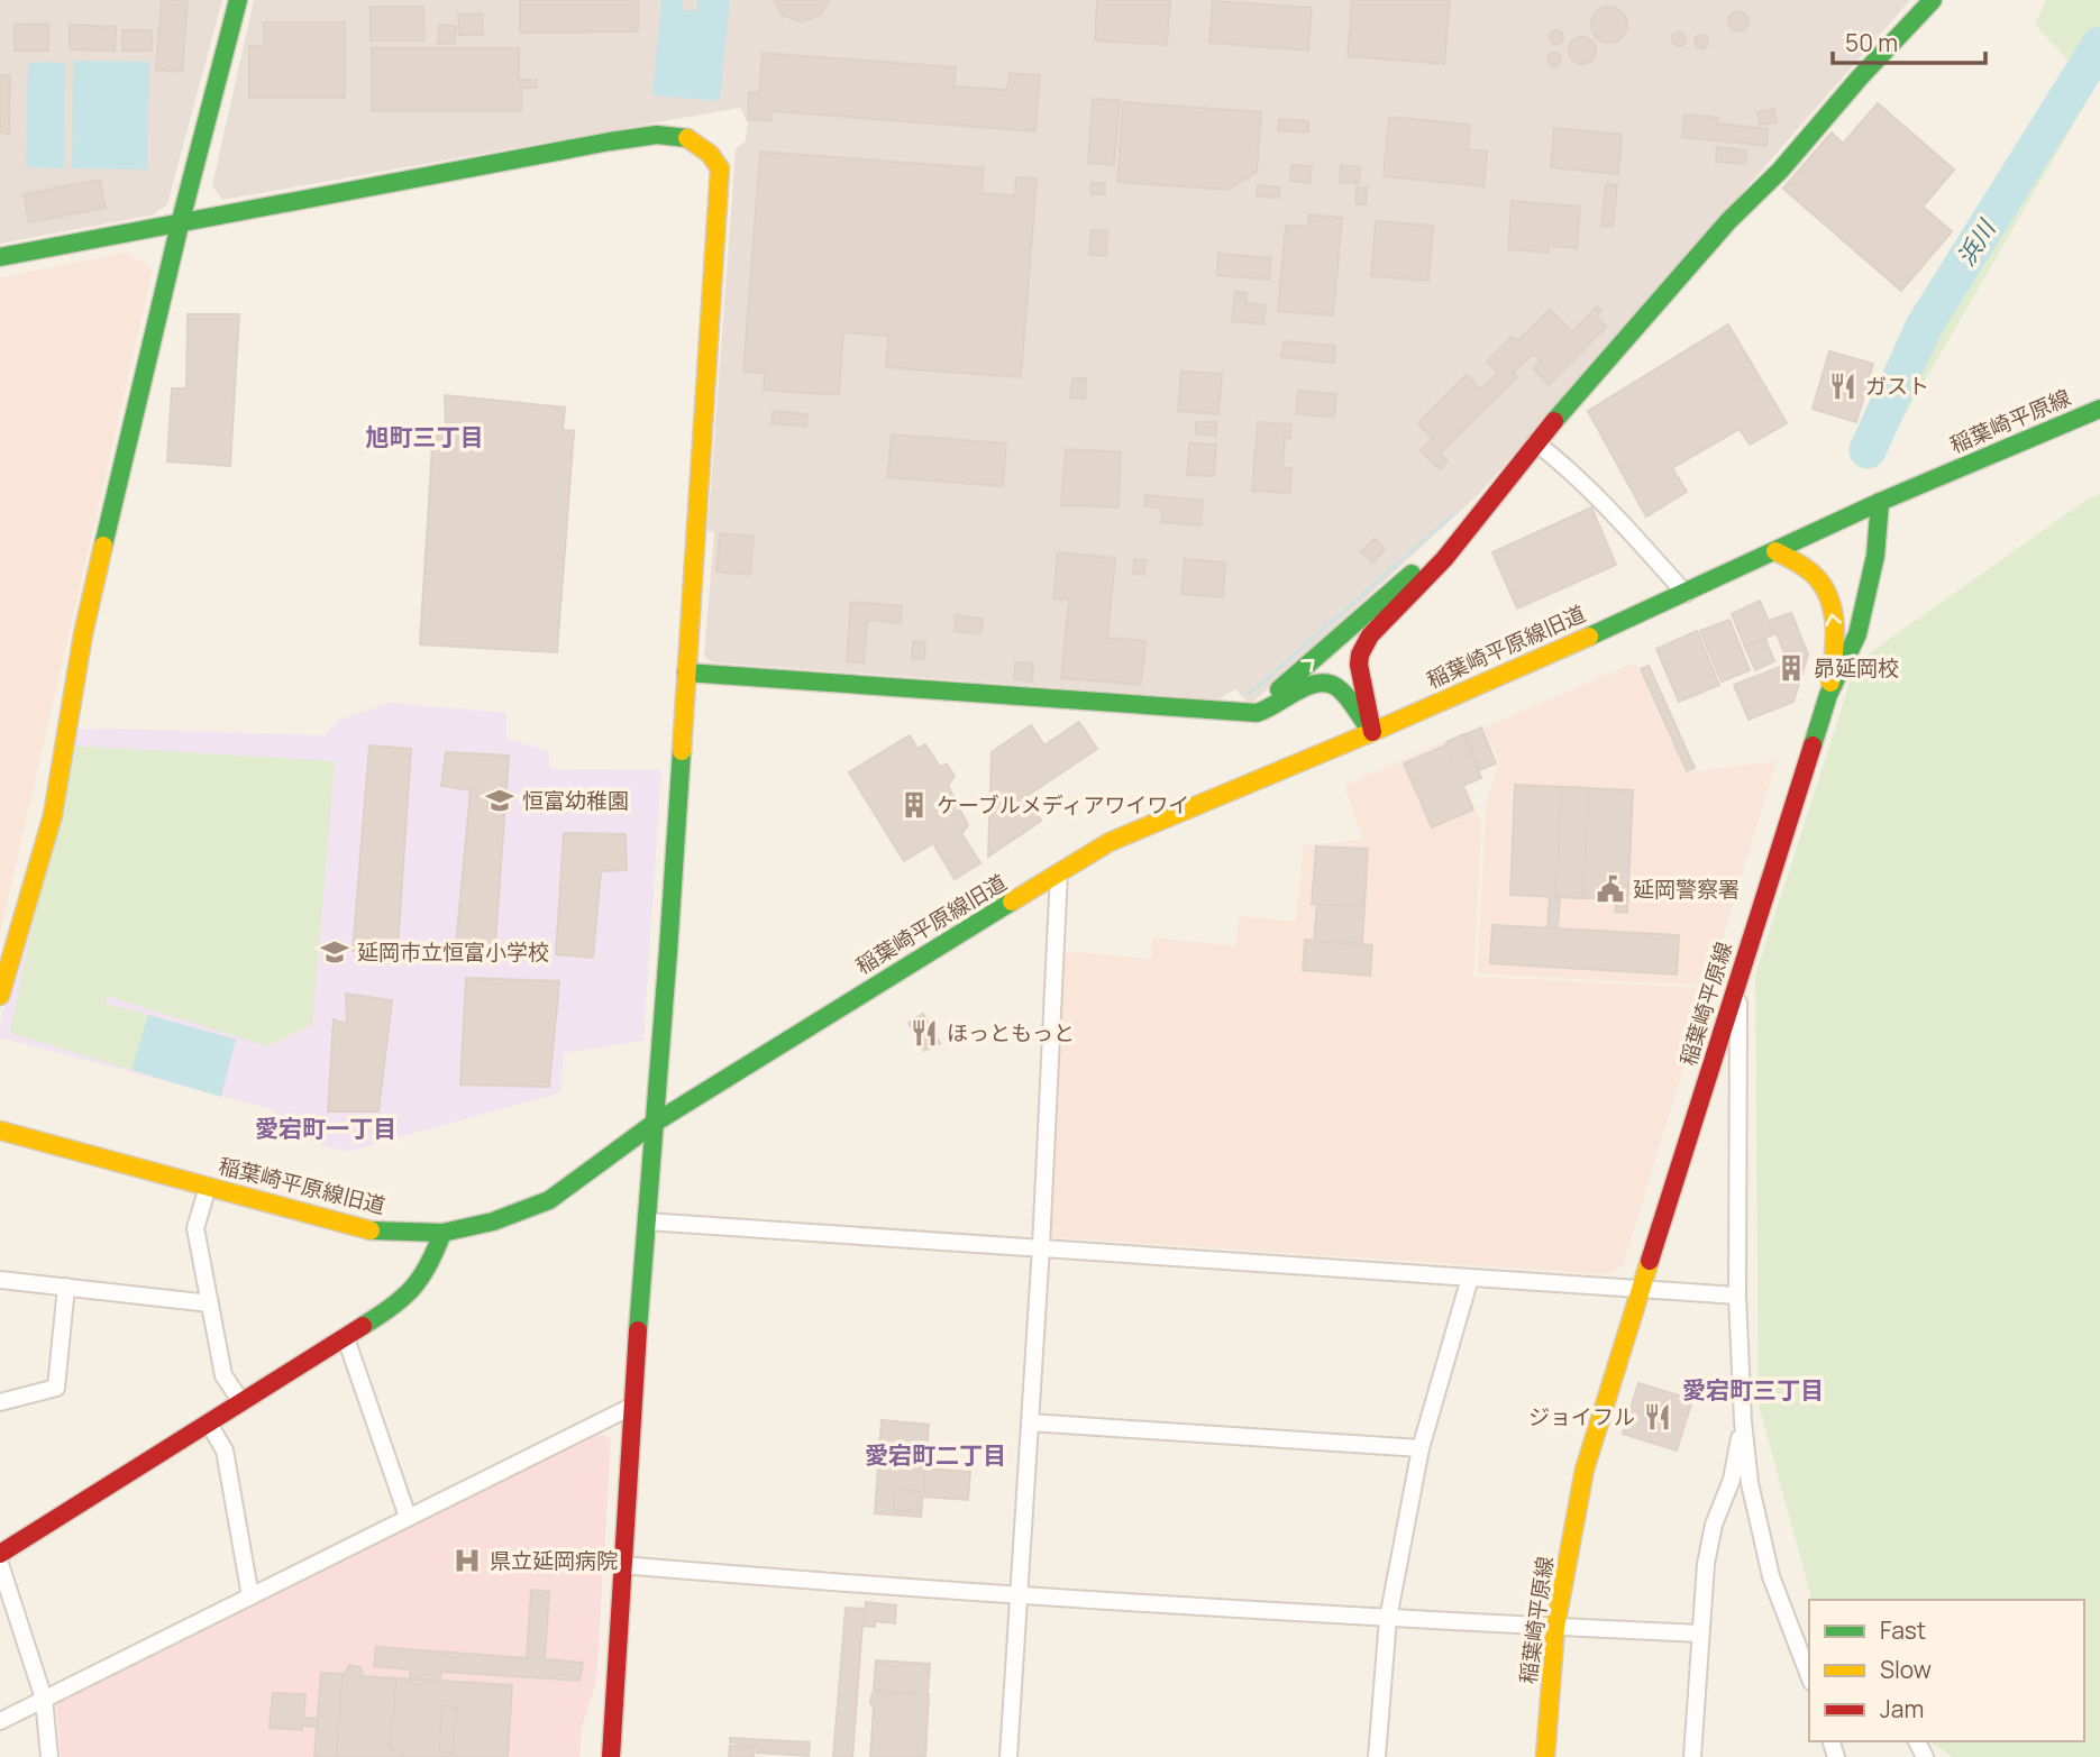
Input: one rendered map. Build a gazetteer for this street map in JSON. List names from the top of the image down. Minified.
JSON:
{"streets":{"street":["稲葉崎平原線","稲葉崎平原線旧道"]},"crossings":[["稲葉崎平原線","稲葉崎平原線旧道"]],"districts":["旭町三丁目","愛宕町一丁目","愛宕町三丁目","愛宕町二丁目"],"water":["浜川"],"places":{"restaurant":["ガスト","ほっともっと","ジョイフル"],"building":["昴延岡校","ケーブルメディアワイワイ"],"school or university":["恒富幼稚園","延岡市立恒富小学校"],"public building":["延岡警察署"],"hospital":["県立延岡病院"]},"legend":["Fast","Slow","Jam"],"scale_bar":"50 m"}
